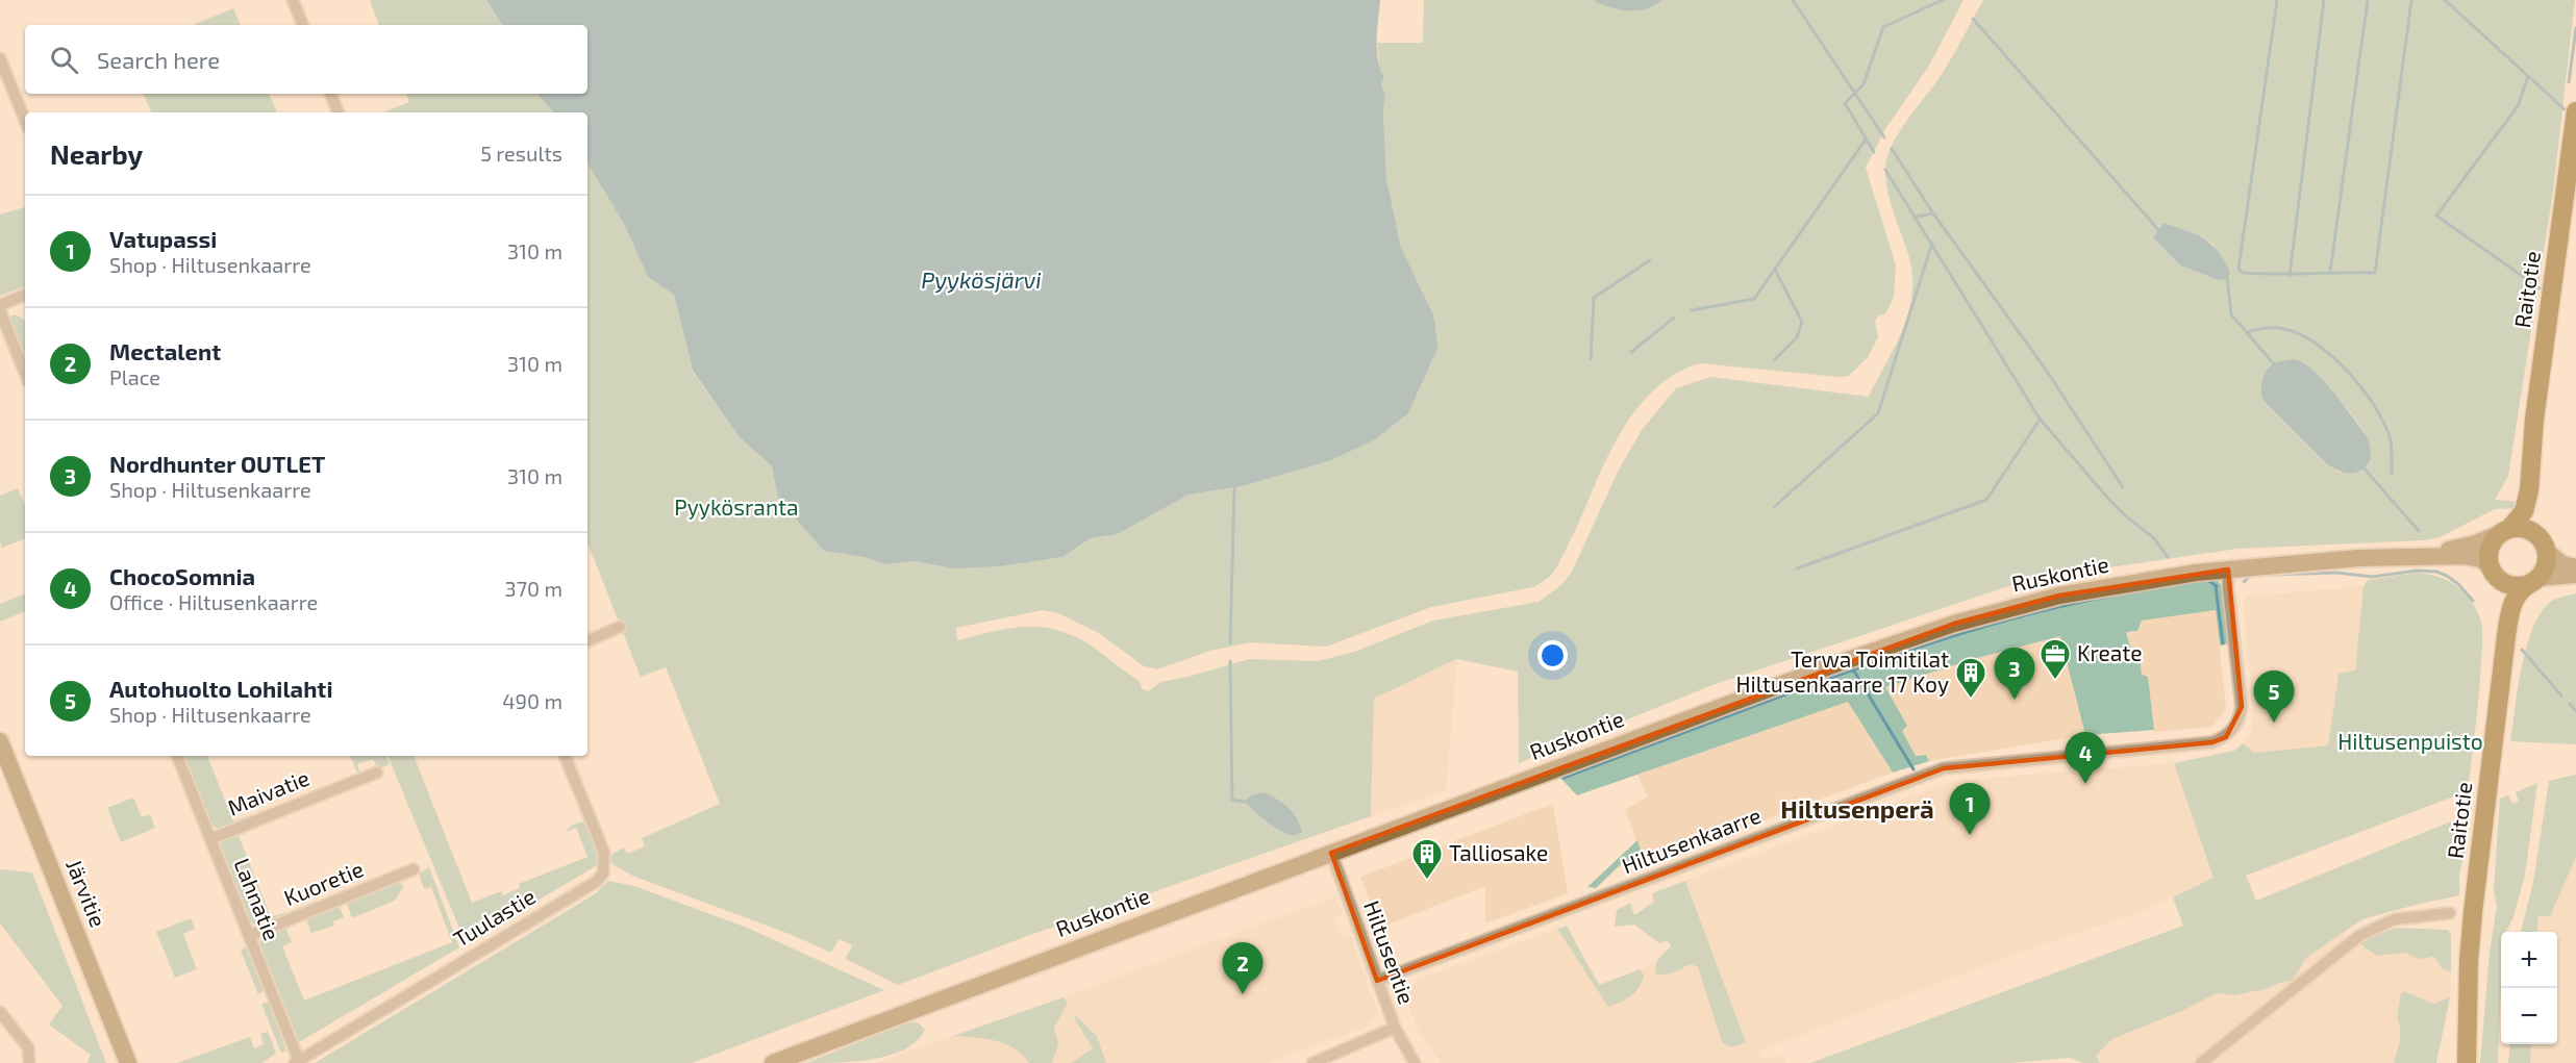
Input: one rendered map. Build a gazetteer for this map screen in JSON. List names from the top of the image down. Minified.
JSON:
{"streets":{"main road":["Raitotie","Ruskontie","Järvitie"],"street":["Maivatie","Hiltusenkaarre","Kuoretie","Lahnatie","Tuulastie","Hiltusentie"]},"crossings":[["Raitotie","Ruskontie"],["Ruskontie","Hiltusenkaarre"],["Ruskontie","Hiltusentie"],["Maivatie","Lahnatie"],["Hiltusenkaarre","Hiltusentie"],["Kuoretie","Lahnatie"],["Lahnatie","Tuulastie"]],"districts":["Hiltusenperä"],"water":["Pyykösjärvi"],"parks":["Pyykösranta","Hiltusenpuisto"],"places":{"office":["Kreate"],"building":["Terwa Toimitilat Hiltusenkaarre 17 Koy","Talliosake"]},"page":{"search":"Search here","heading":["Nearby","5 results"],"list":[{"mark":"1","name":"Vatupassi","note":"Shop · Hiltusenkaarre","value":"310 m"},{"mark":"2","name":"Mectalent","note":"Place","value":"310 m"},{"mark":"3","name":"Nordhunter OUTLET","note":"Shop · Hiltusenkaarre","value":"310 m"},{"mark":"4","name":"ChocoSomnia","note":"Office · Hiltusenkaarre","value":"370 m"},{"mark":"5","name":"Autohuolto Lohilahti","note":"Shop · Hiltusenkaarre","value":"490 m"}],"pins":["3","5","4","1","2"],"map_buttons":["+","−"]}}
